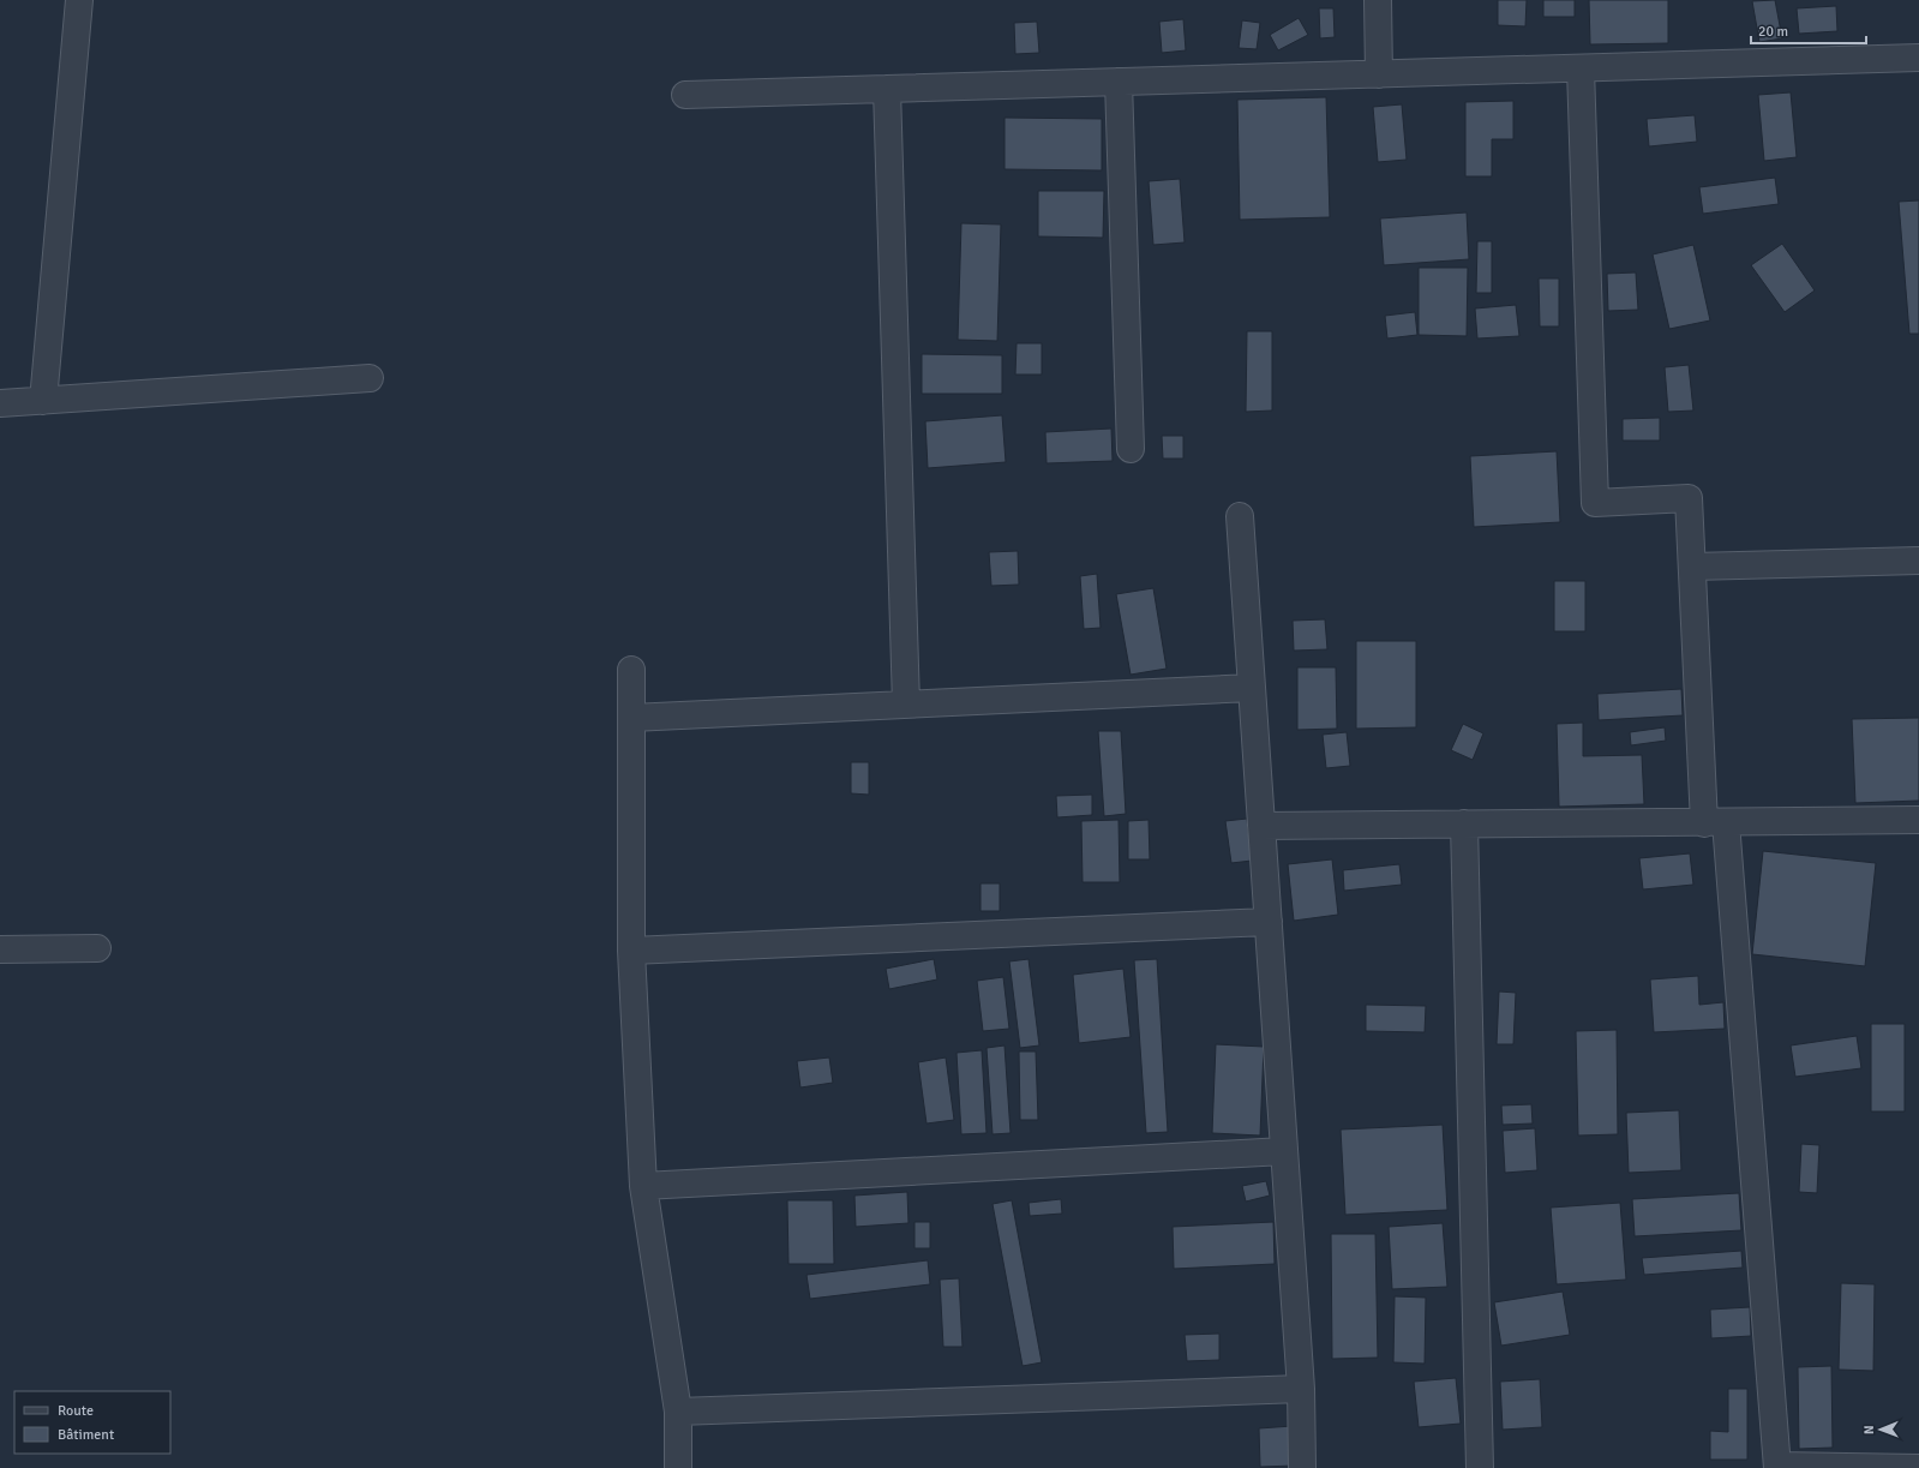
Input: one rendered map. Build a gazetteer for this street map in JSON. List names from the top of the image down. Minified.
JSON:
{"legend":["Route","Bâtiment"],"scale_bar":"20 m","north":"left"}
